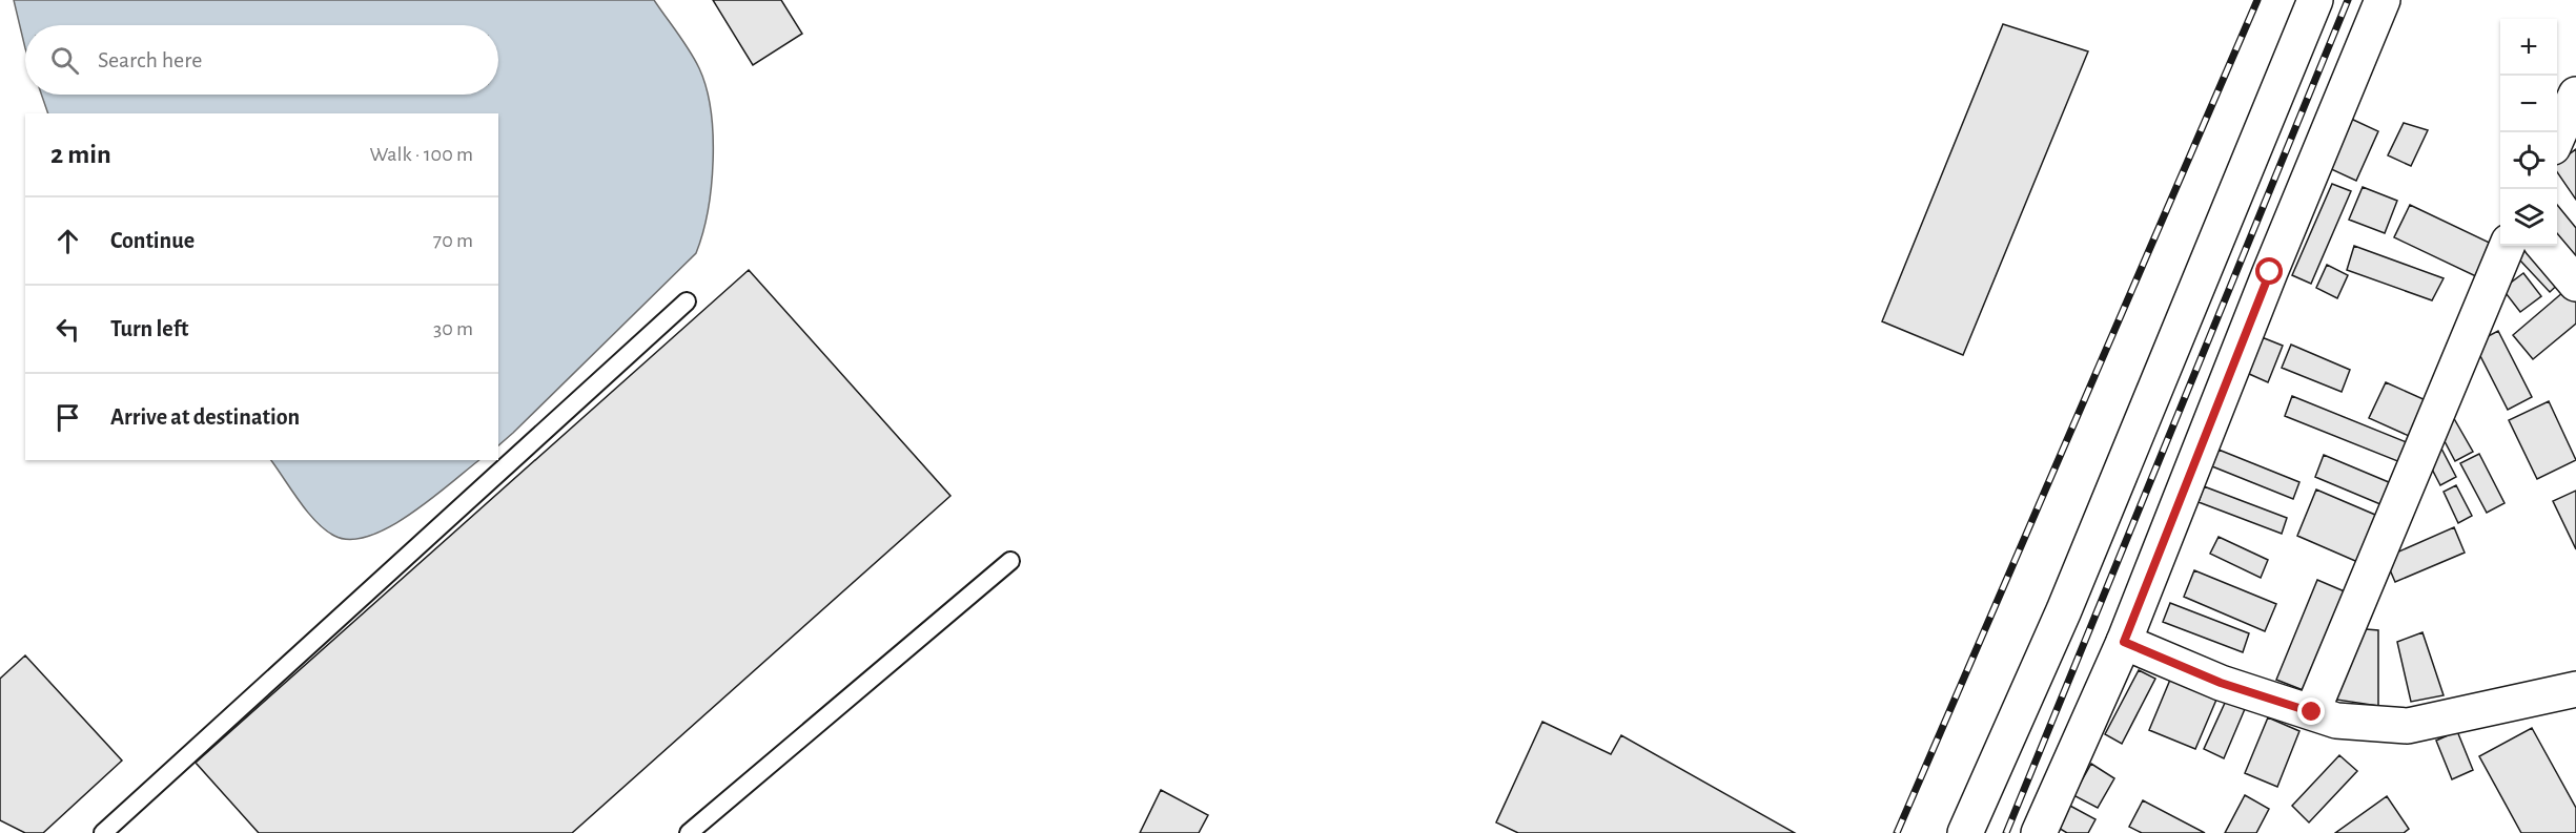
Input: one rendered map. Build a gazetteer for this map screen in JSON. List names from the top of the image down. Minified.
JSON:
{"page":{"map_buttons":["+","−"],"search":"Search here","heading":["2 min","Walk · 100 m"],"list":[["Continue","70 m"],["Turn left","30 m"],"Arrive at destination"]}}
